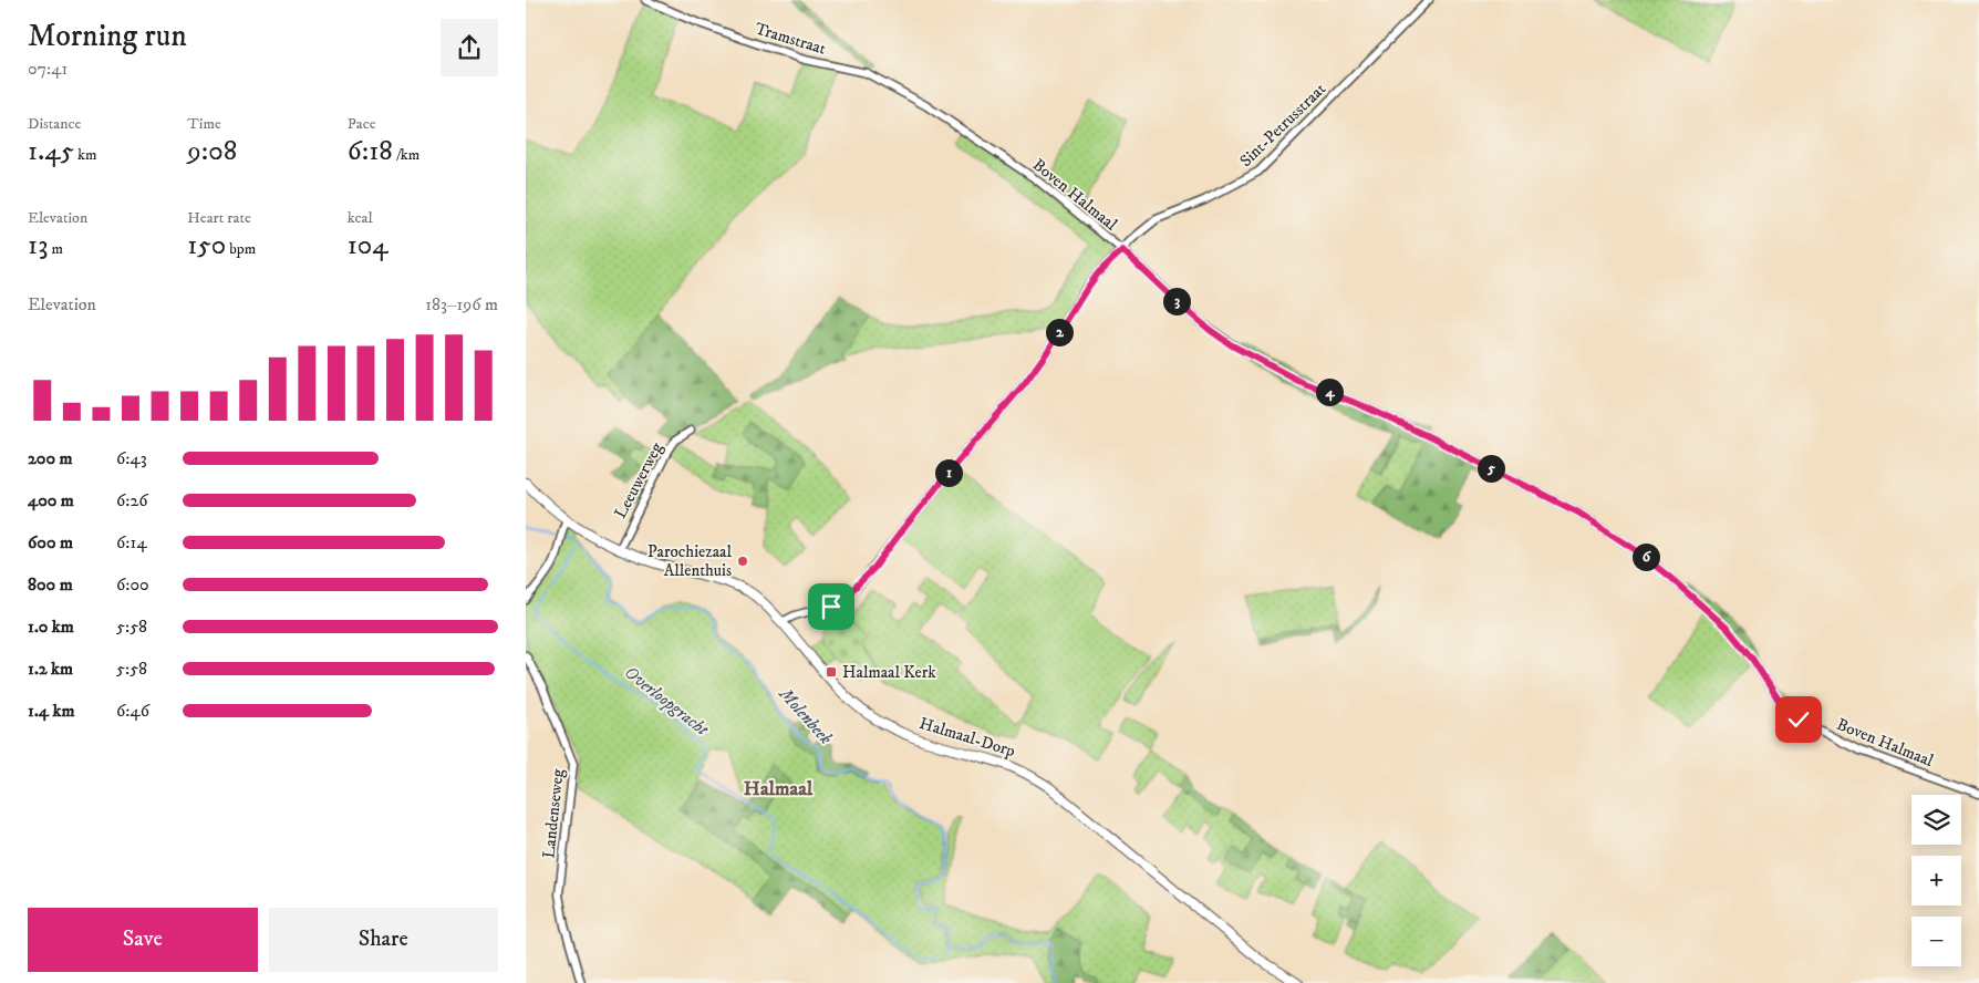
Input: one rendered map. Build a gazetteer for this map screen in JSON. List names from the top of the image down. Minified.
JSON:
{"streets":{"street":["Tramstraat","Sint-Petrusstraat","Boven Halmaal","Leeuwerweg","Halmaal-Dorp","Landenseweg"]},"crossings":[["Tramstraat","Boven Halmaal"],["Sint-Petrusstraat","Boven Halmaal"],["Sint-Petrusstraat","Halmaal-Dorp"],["Leeuwerweg","Halmaal-Dorp"]],"districts":["Halmaal"],"water":["Overloopgracht","Molenbeek"],"places":{"other":["Parochiezaal Allenthuis"],"transit":["Halmaal Kerk"]},"page":{"heading":["Morning run","07:41"],"stats":[["Distance","1.45 km"],["Time","9:08"],["Pace","6:18 /km"],["Elevation","13 m"],["Heart rate","150 bpm"],["kcal","104"]],"chart":["Elevation","183–196 m"],"pins":["3","2","4","5","1","6"],"list":[{"name":"200 m","note":"6:43"},{"name":"400 m","note":"6:26"},{"name":"600 m","note":"6:14"},{"name":"800 m","note":"6:00"},{"name":"1.0 km","note":"5:58"},{"name":"1.2 km","note":"5:58"},{"name":"1.4 km","note":"6:46"}],"map_buttons":["+","−"],"buttons":["Save","Share"]}}
